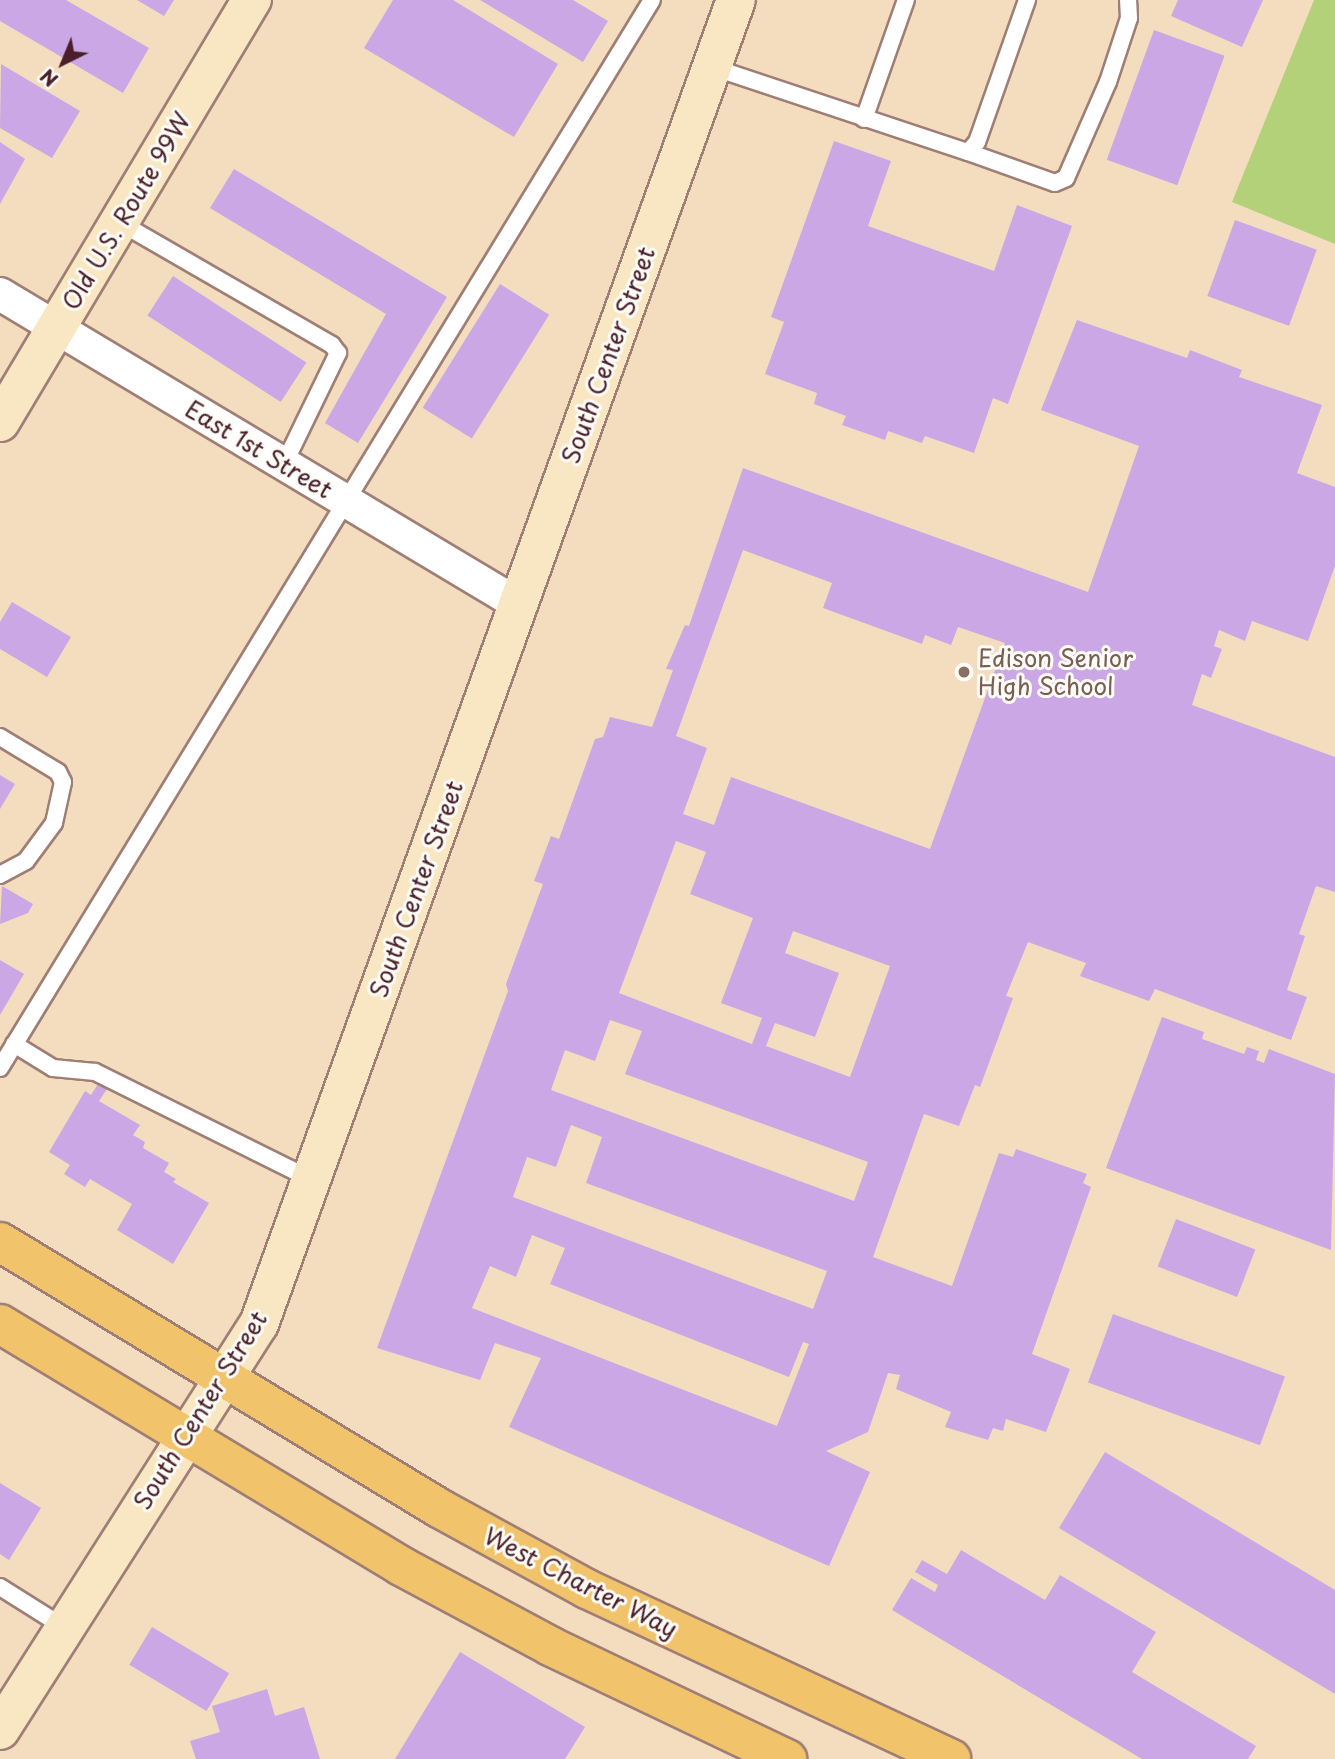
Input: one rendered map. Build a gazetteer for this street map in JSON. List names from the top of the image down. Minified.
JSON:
{"streets":{"main road":["Old U.S. Route 99W","South Center Street","West Charter Way"],"street":["East 1st Street"]},"crossings":[["Old U.S. Route 99W","East 1st Street"],["South Center Street","East 1st Street"],["South Center Street","West Charter Way"]],"places":["Edison Senior High School"],"north":"bottom left"}
